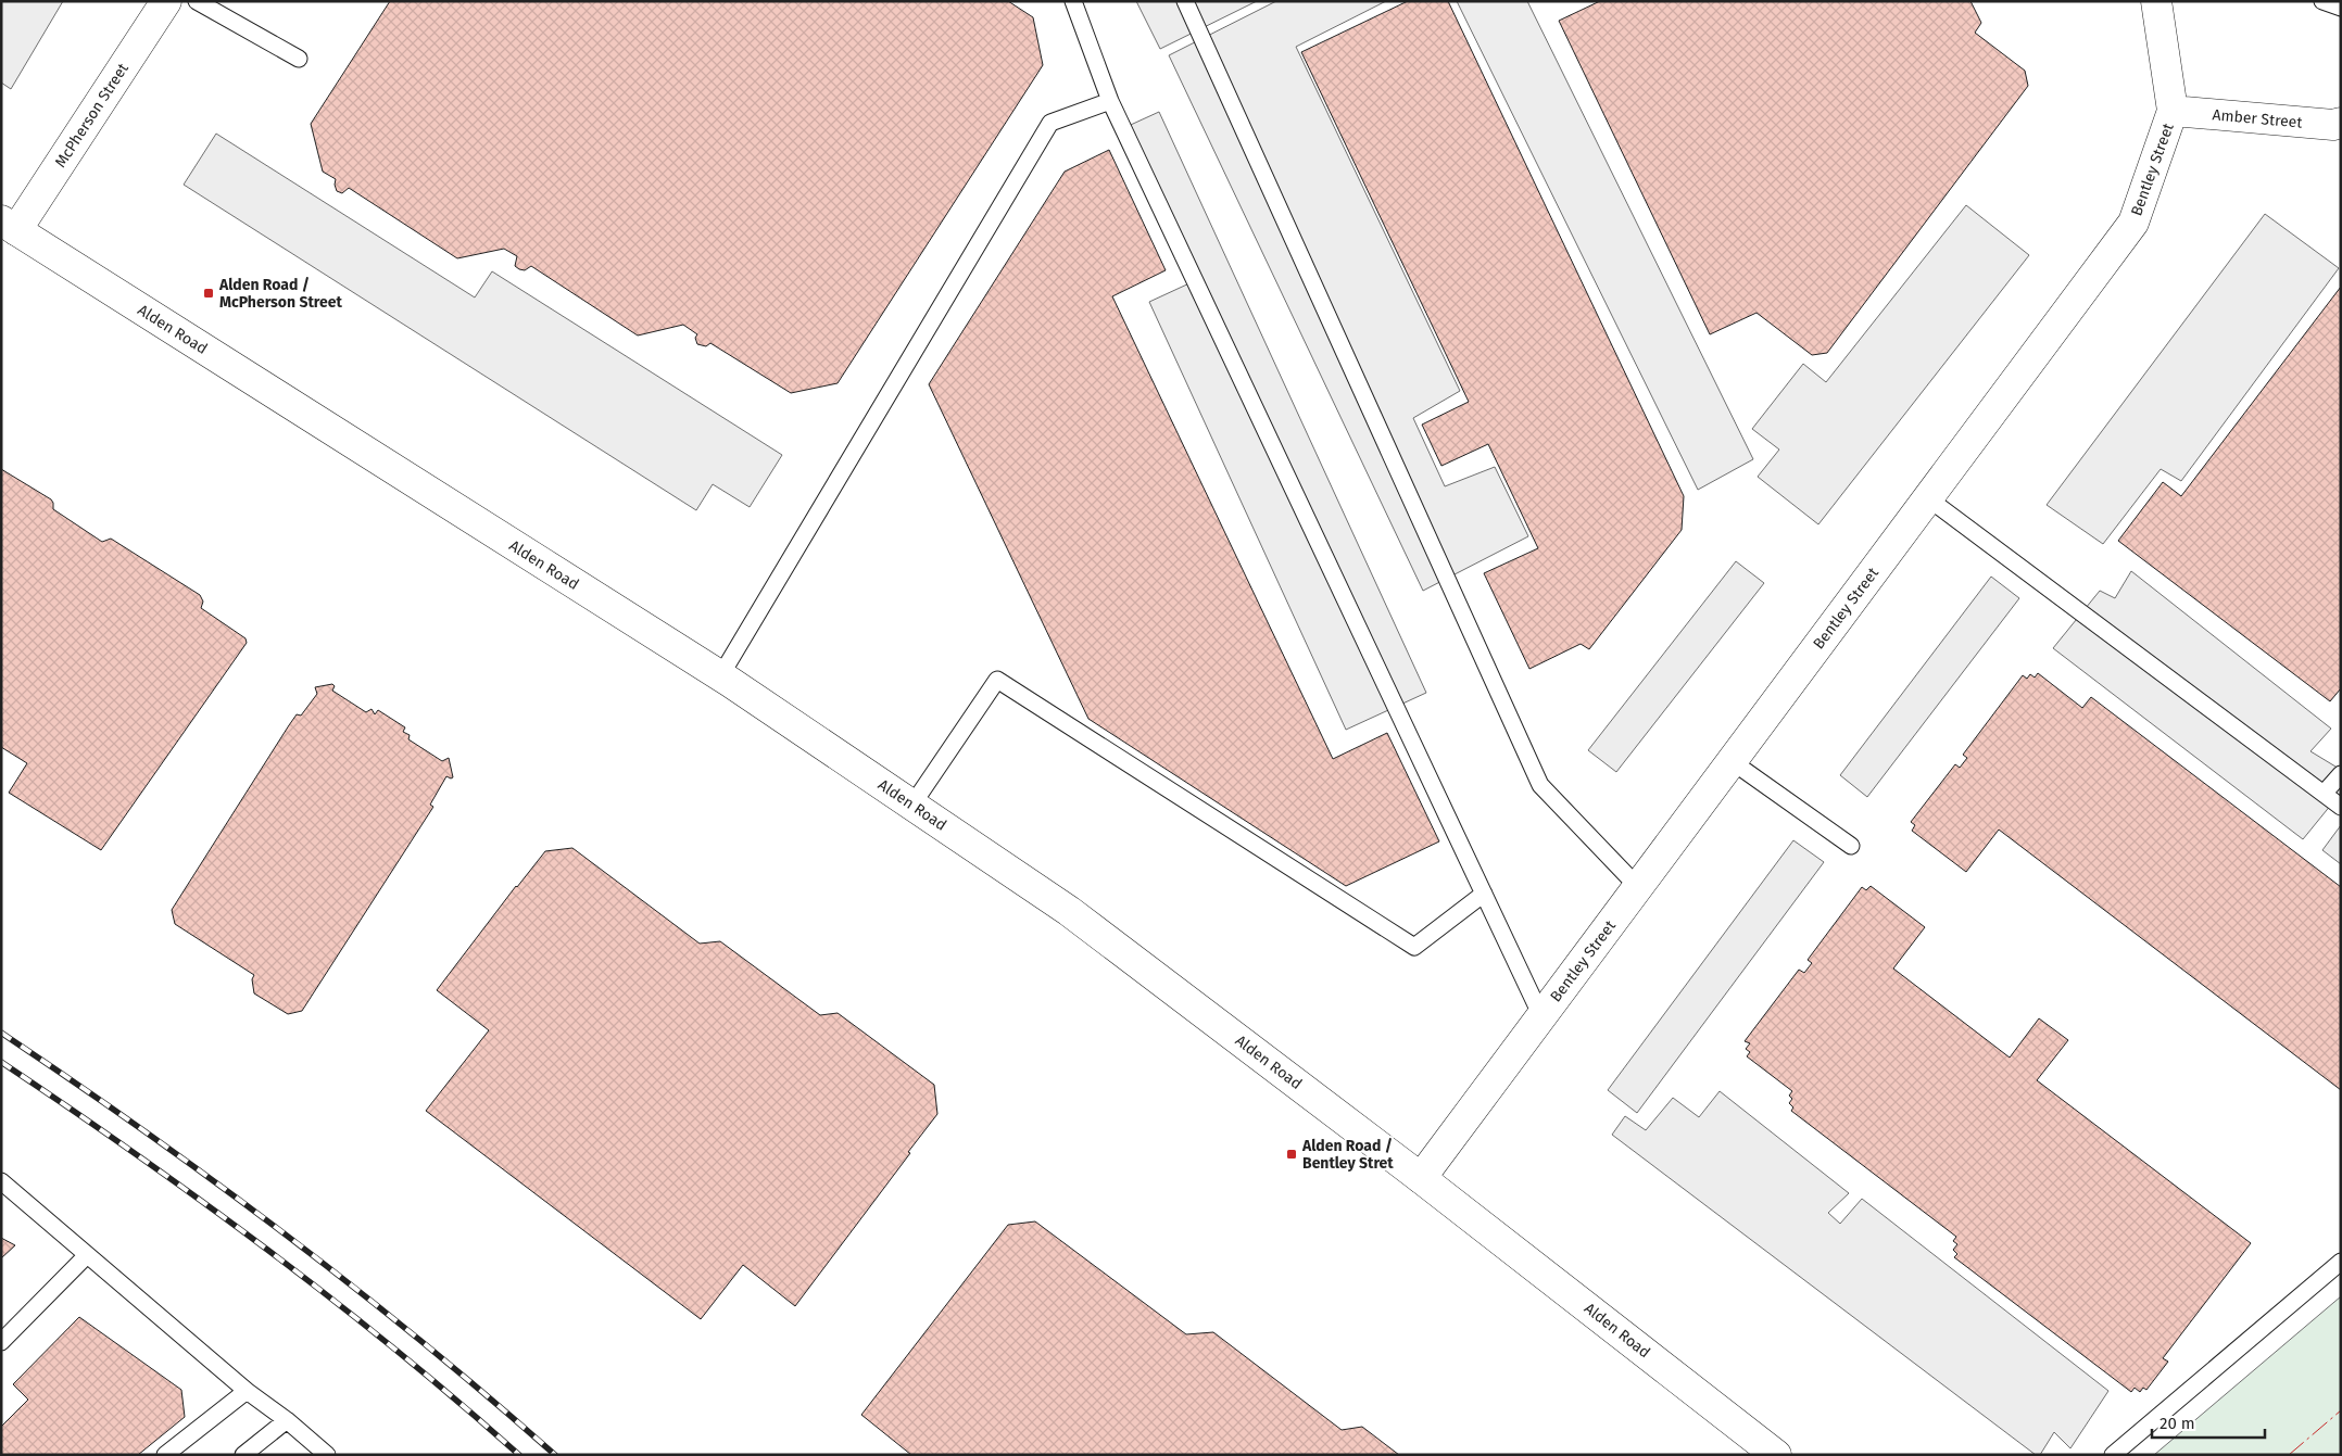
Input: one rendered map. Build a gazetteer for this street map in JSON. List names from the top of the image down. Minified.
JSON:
{"streets":{"main road":["McPherson Street","Amber Street","Bentley Street","Alden Road"]},"crossings":[["McPherson Street","Alden Road"],["Amber Street","Bentley Street"],["Bentley Street","Alden Road"]],"places":{"transit":["Alden Road / McPherson Street","Alden Road / Bentley Stret"]},"scale_bar":"20 m"}
